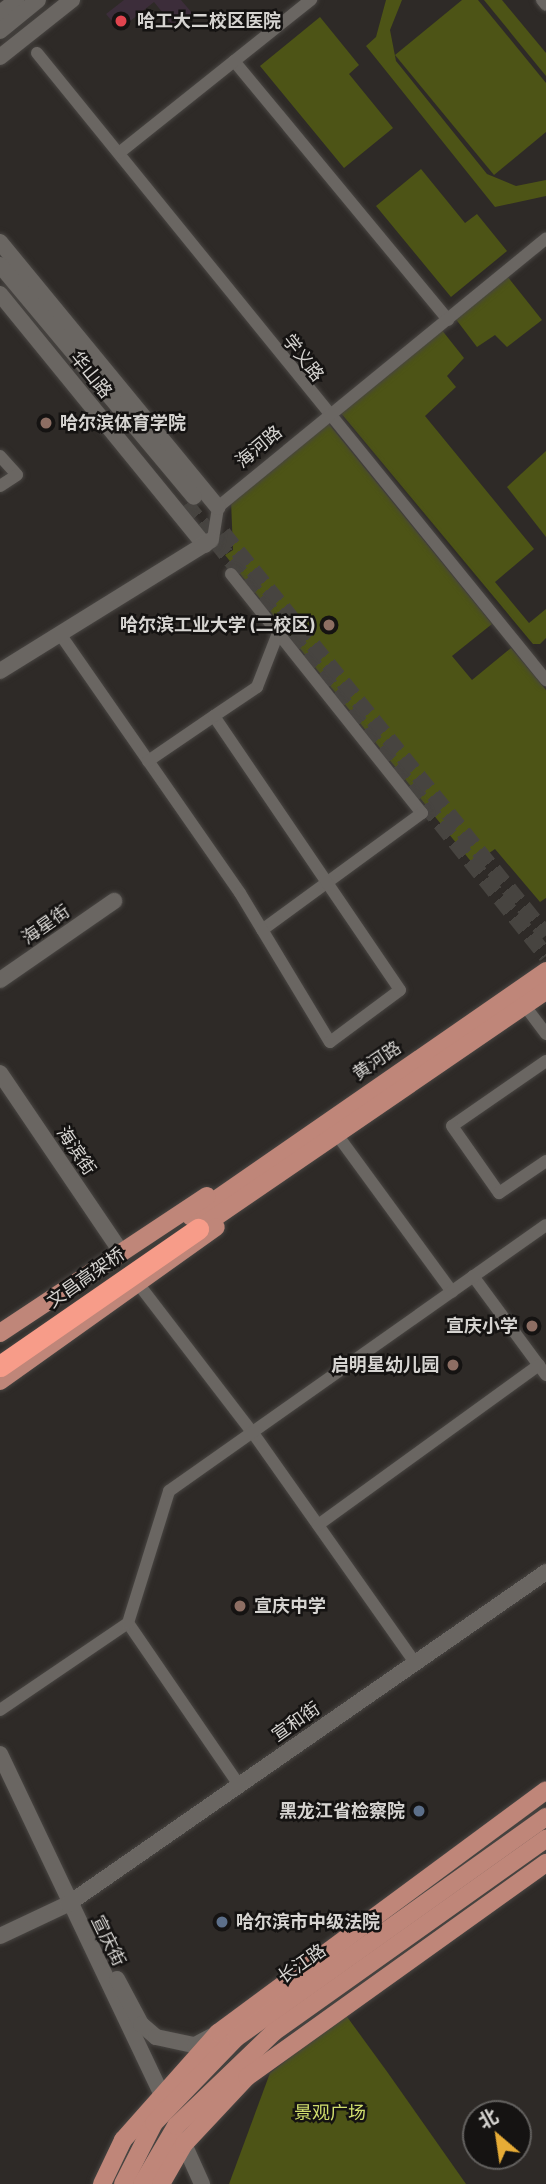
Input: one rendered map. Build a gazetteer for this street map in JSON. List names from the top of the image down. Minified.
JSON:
{"streets":{"highway":["文昌高架桥"],"main road":["黄河路","长江路"],"street":["学义路","华山路","海河路","海星街","海滨街","宣和街","宣庆街"]},"crossings":[["学义路","海河路"],["黄河路","海滨街"],["黄河路","文昌高架桥"],["宣和街","宣庆街"],["宣庆街","长江路"]],"parks":["景观广场"],"places":["哈工大二校区医院","哈尔滨体育学院","哈尔滨工业大学 (二校区)","宣庆小学","启明星幼儿园","宣庆中学","黑龙江省检察院","哈尔滨市中级法院"],"north":"top left"}
